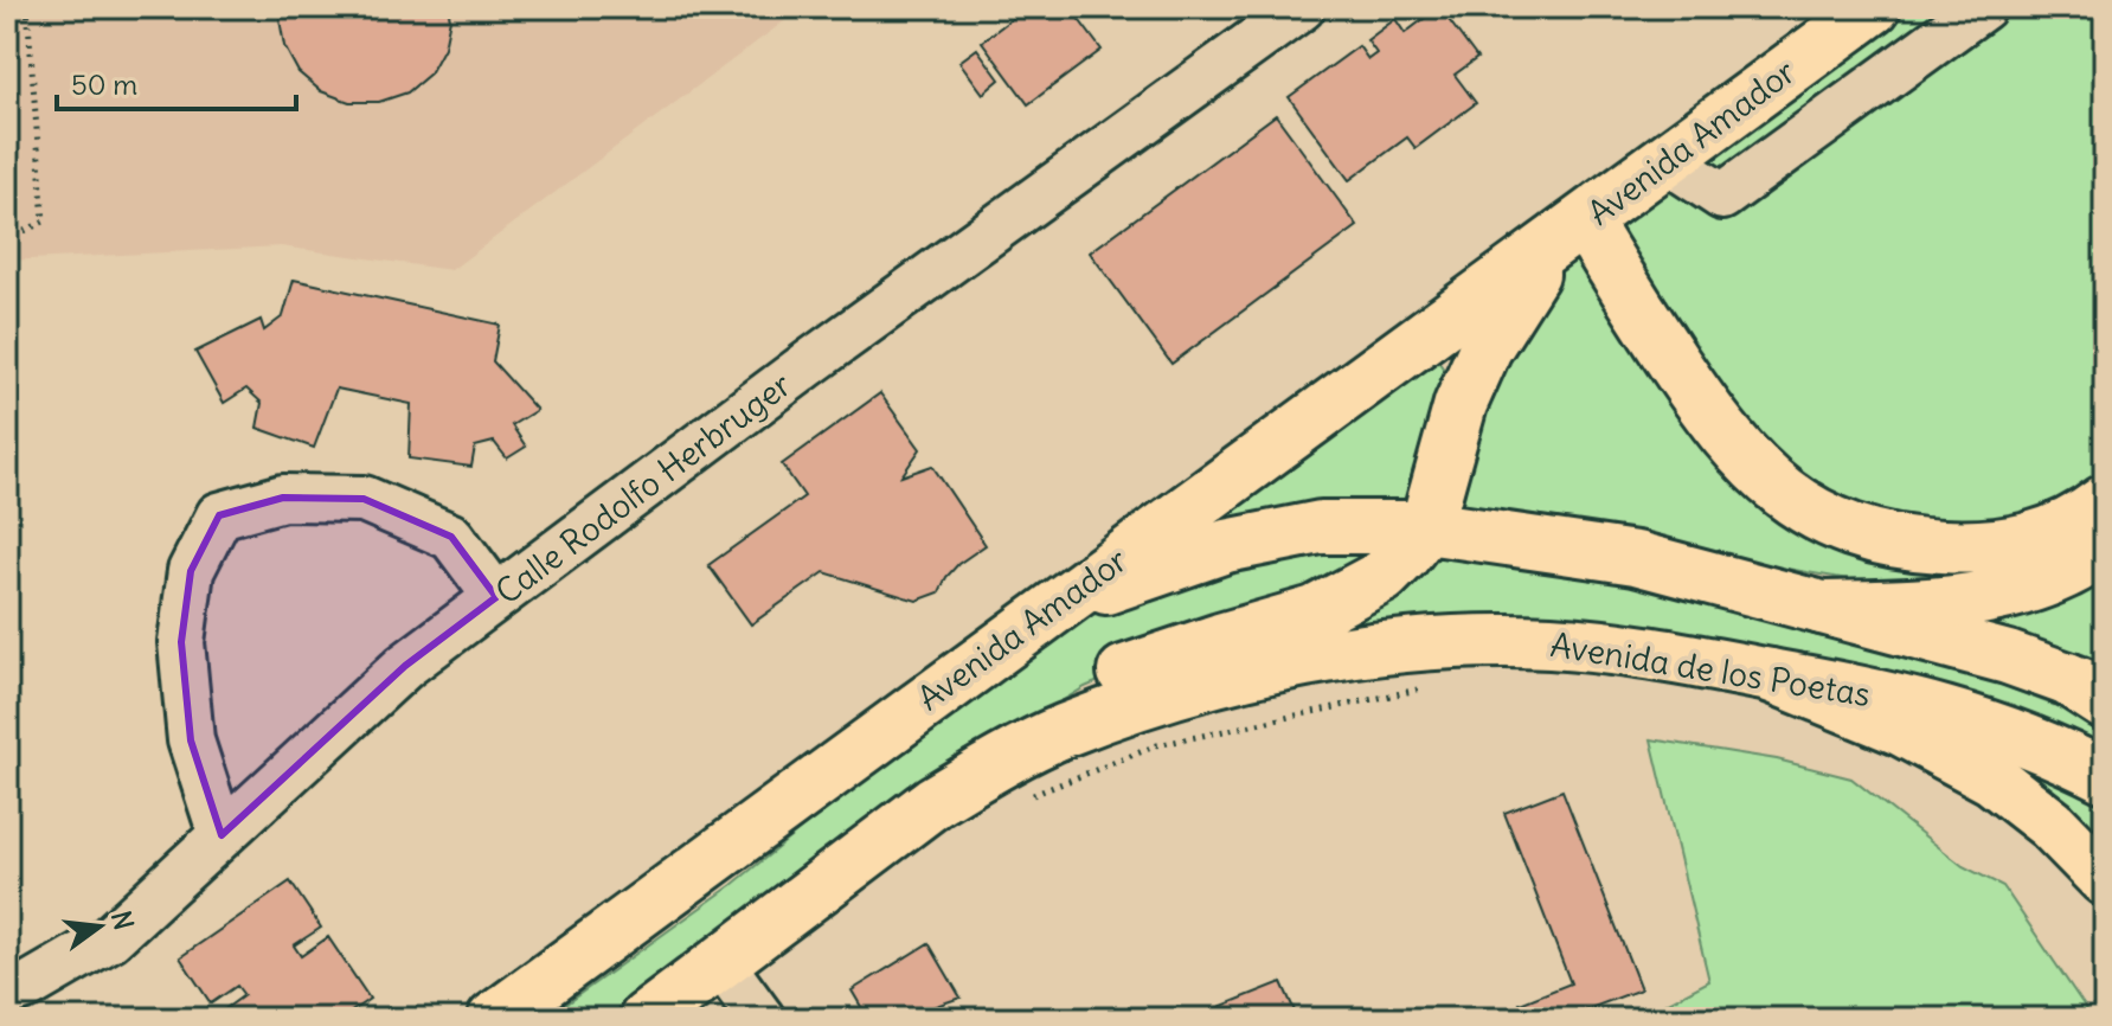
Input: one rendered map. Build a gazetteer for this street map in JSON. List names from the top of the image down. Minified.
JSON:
{"streets":{"main road":["Avenida Amador","Avenida de los Poetas"],"street":["Calle Rodolfo Herbruger"]},"scale_bar":"50 m","north":"right"}
